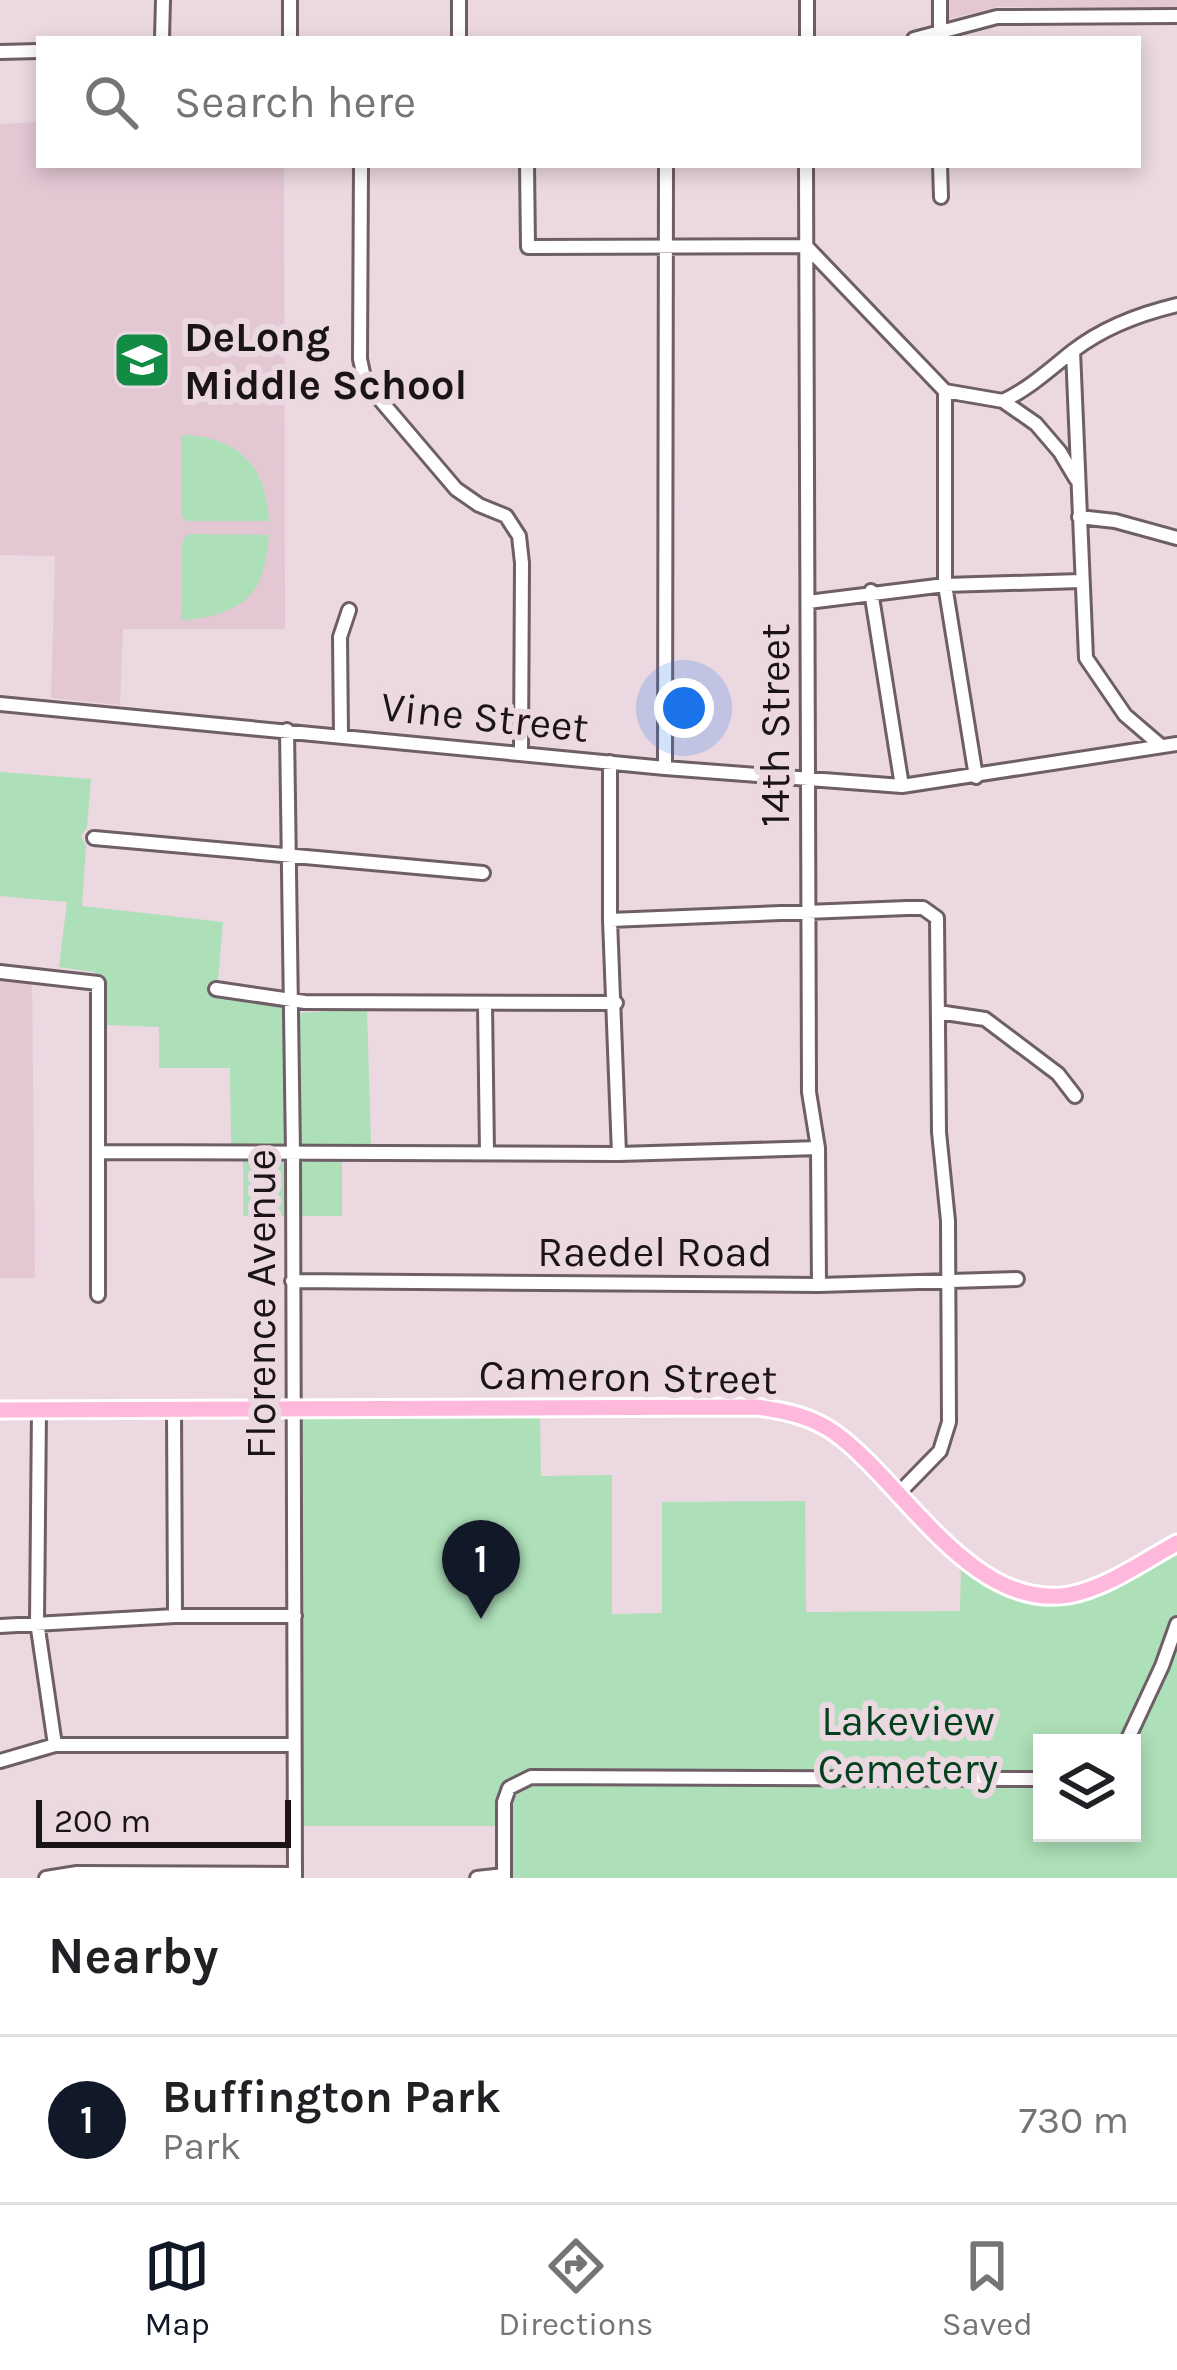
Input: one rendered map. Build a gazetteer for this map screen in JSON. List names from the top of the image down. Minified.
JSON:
{"streets":{"main road":["Cameron Street"],"street":["Vine Street","14th Street","Raedel Road","Florence Avenue"]},"crossings":[["Vine Street","14th Street"],["Vine Street","Florence Avenue"],["14th Street","Raedel Road"],["Raedel Road","Florence Avenue"],["Florence Avenue","Cameron Street"]],"parks":["Lakeview Cemetery"],"places":{"school or university":["DeLong Middle School"]},"scale_bar":"200 m","page":{"search":"Search here","pins":"1","scale":"200 m","heading":"Nearby","list":[{"mark":"1","name":"Buffington Park","note":"Park","value":"730 m"}],"nav":["Map","Directions","Saved"]}}
